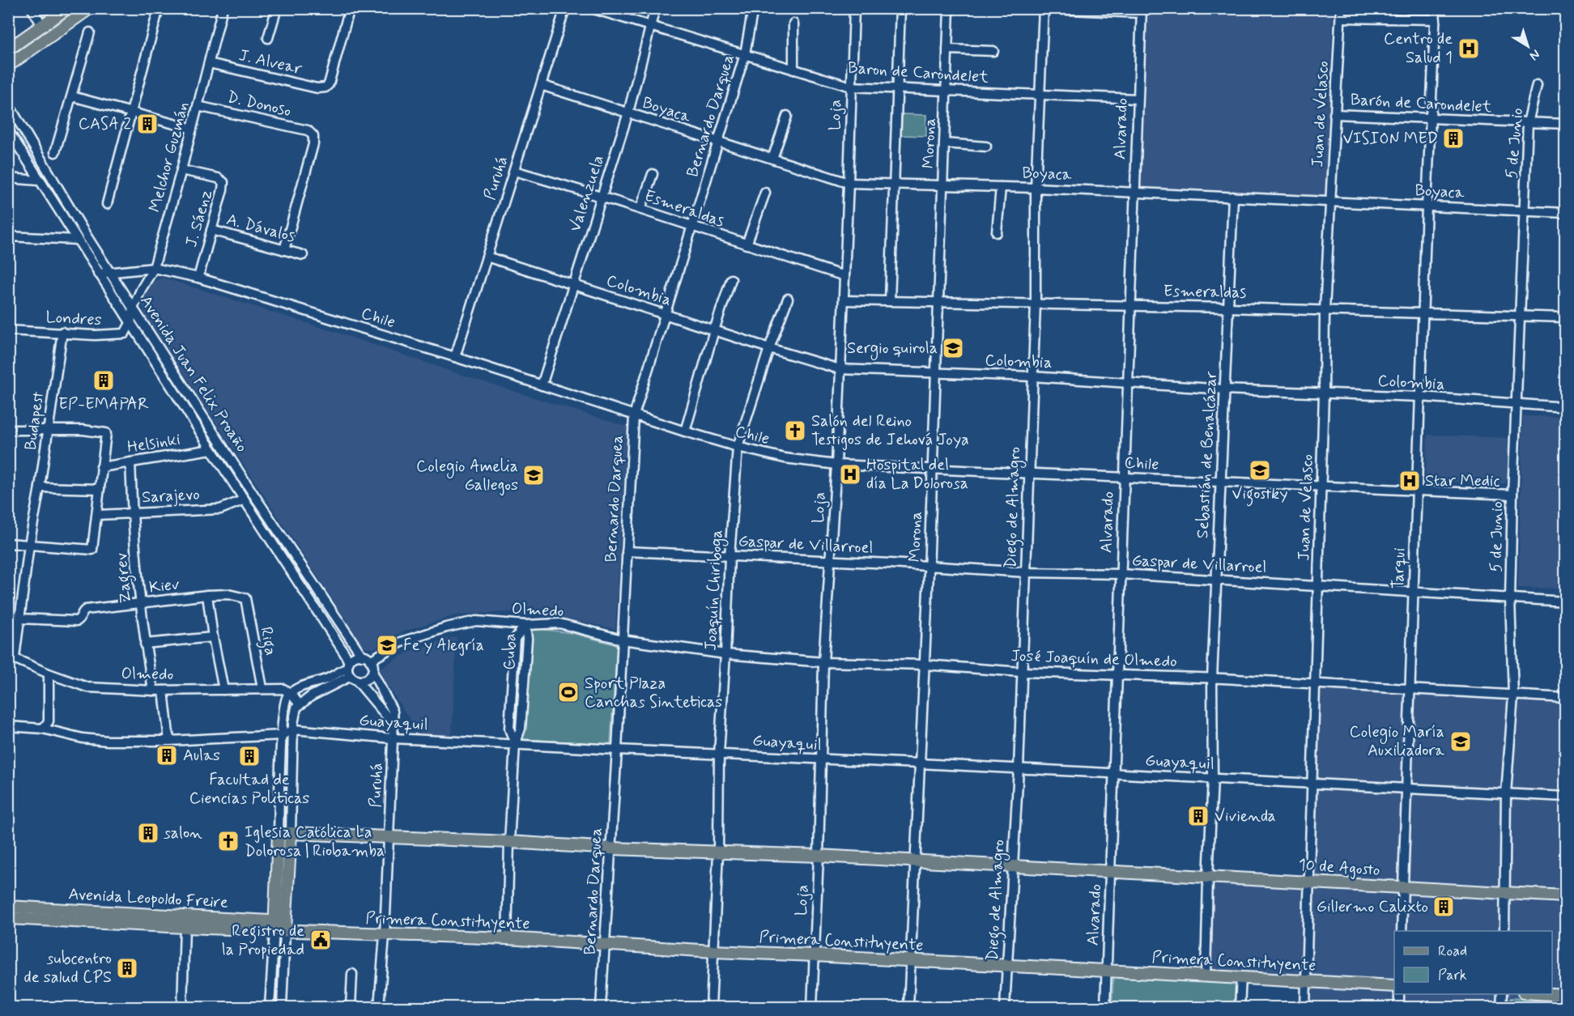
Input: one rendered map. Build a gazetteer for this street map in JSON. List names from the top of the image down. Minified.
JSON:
{"streets":{"main road":["10 de Agosto","Avenida Leopoldo Freire","Primera Constituyente"],"street":["J. Alvear","Baron de Carondelet","Barón de Carondelet","D. Donoso","Boyaca","Juan de Velasco","Loja","Bernardo Darquea","Alvarado","Morona","5 de Junio","Melchor Guzmán","Puruhá","Valenzuela","Esmeraldas","J. Sáenz","A. Dávalos","Colombia","Chile","Londres","Avenida Juan Felix Proaño","Budapest","Helsinki","Sebastián de Benalcázar","Sarajevo","Diego de Almagro","Gaspar de Villarroel","Tarqui","Zagrev","Kiev","Joaquín Chiriboga","Olmedo","Riga","Cuba","José Joaquín de Olmedo","Guayaquil"]},"crossings":[["J. Alvear","Melchor Guzmán"],["Baron de Carondelet","Loja"],["Baron de Carondelet","Bernardo Darquea"],["Baron de Carondelet","Alvarado"],["Baron de Carondelet","Morona"],["Baron de Carondelet","Valenzuela"],["Baron de Carondelet","Diego de Almagro"],["Barón de Carondelet","Juan de Velasco"],["Barón de Carondelet","5 de Junio"],["Barón de Carondelet","Tarqui"],["D. Donoso","Melchor Guzmán"],["D. Donoso","A. Dávalos"],["Boyaca","Juan de Velasco"],["Boyaca","Loja"],["Boyaca","Bernardo Darquea"],["Boyaca","Alvarado"],["Boyaca","Morona"],["Boyaca","5 de Junio"],["Boyaca","Puruhá"],["Boyaca","Valenzuela"],["Boyaca","Sebastián de Benalcázar"],["Boyaca","Diego de Almagro"],["Boyaca","Tarqui"],["Juan de Velasco","Esmeraldas"],["Juan de Velasco","Colombia"],["Juan de Velasco","Chile"],["Juan de Velasco","Gaspar de Villarroel"],["Juan de Velasco","José Joaquín de Olmedo"],["Juan de Velasco","Guayaquil"],["Juan de Velasco","10 de Agosto"],["Juan de Velasco","Primera Constituyente"],["Loja","Esmeraldas"],["Loja","Colombia"],["Loja","Chile"],["Loja","Gaspar de Villarroel"],["Loja","José Joaquín de Olmedo"],["Loja","Guayaquil"],["Loja","10 de Agosto"],["Loja","Primera Constituyente"],["Bernardo Darquea","Esmeraldas"],["Bernardo Darquea","Colombia"],["Bernardo Darquea","Chile"],["Bernardo Darquea","Gaspar de Villarroel"],["Bernardo Darquea","Olmedo"],["Bernardo Darquea","José Joaquín de Olmedo"],["Bernardo Darquea","Guayaquil"],["Bernardo Darquea","10 de Agosto"],["Bernardo Darquea","Primera Constituyente"],["Alvarado","Esmeraldas"],["Alvarado","Colombia"],["Alvarado","Chile"],["Alvarado","Gaspar de Villarroel"],["Alvarado","José Joaquín de Olmedo"],["Alvarado","Guayaquil"],["Alvarado","10 de Agosto"],["Alvarado","Primera Constituyente"],["Morona","Esmeraldas"],["Morona","Colombia"],["Morona","Chile"],["Morona","Gaspar de Villarroel"],["Morona","José Joaquín de Olmedo"],["Morona","Guayaquil"],["Morona","10 de Agosto"],["Morona","Primera Constituyente"],["5 de Junio","Esmeraldas"],["5 de Junio","Colombia"],["5 de Junio","Chile"],["5 de Junio","Gaspar de Villarroel"],["5 de Junio","José Joaquín de Olmedo"],["5 de Junio","Guayaquil"],["5 de Junio","10 de Agosto"],["Melchor Guzmán","J. Sáenz"],["Melchor Guzmán","Chile"],["Melchor Guzmán","Londres"],["Melchor Guzmán","Avenida Juan Felix Proaño"],["Puruhá","Esmeraldas"],["Puruhá","Colombia"],["Puruhá","Chile"],["Puruhá","Guayaquil"],["Puruhá","10 de Agosto"],["Puruhá","Primera Constituyente"],["Valenzuela","Esmeraldas"],["Valenzuela","Colombia"],["Valenzuela","Chile"],["Esmeraldas","Sebastián de Benalcázar"],["Esmeraldas","Diego de Almagro"],["Esmeraldas","Tarqui"],["J. Sáenz","A. Dávalos"],["J. Sáenz","Chile"],["Colombia","Sebastián de Benalcázar"],["Colombia","Diego de Almagro"],["Colombia","Tarqui"],["Colombia","Joaquín Chiriboga"],["Chile","Avenida Juan Felix Proaño"],["Chile","Sebastián de Benalcázar"],["Chile","Diego de Almagro"],["Chile","Tarqui"],["Chile","Joaquín Chiriboga"],["Londres","Avenida Juan Felix Proaño"],["Londres","Budapest"],["Avenida Juan Felix Proaño","Helsinki"],["Avenida Juan Felix Proaño","Sarajevo"],["Avenida Juan Felix Proaño","Olmedo"],["Budapest","Kiev"],["Budapest","Olmedo"],["Helsinki","Zagrev"],["Sebastián de Benalcázar","Gaspar de Villarroel"],["Sebastián de Benalcázar","José Joaquín de Olmedo"],["Sebastián de Benalcázar","Guayaquil"],["Sebastián de Benalcázar","10 de Agosto"],["Sebastián de Benalcázar","Primera Constituyente"],["Sarajevo","Zagrev"],["Diego de Almagro","Gaspar de Villarroel"],["Diego de Almagro","José Joaquín de Olmedo"],["Diego de Almagro","Guayaquil"],["Diego de Almagro","10 de Agosto"],["Diego de Almagro","Primera Constituyente"],["Gaspar de Villarroel","Tarqui"],["Gaspar de Villarroel","Joaquín Chiriboga"],["Tarqui","José Joaquín de Olmedo"],["Tarqui","Guayaquil"],["Tarqui","10 de Agosto"],["Zagrev","Kiev"],["Zagrev","Olmedo"],["Kiev","Riga"],["Joaquín Chiriboga","José Joaquín de Olmedo"],["Joaquín Chiriboga","Guayaquil"],["Joaquín Chiriboga","10 de Agosto"],["Joaquín Chiriboga","Primera Constituyente"],["Olmedo","Riga"],["Olmedo","Cuba"],["Olmedo","José Joaquín de Olmedo"],["Cuba","Guayaquil"],["Cuba","10 de Agosto"],["Cuba","Primera Constituyente"],["Avenida Leopoldo Freire","Primera Constituyente"]],"places":{"hospital":["Centro de Salud 1","Hospital del día La Dolorosa","Star Medic"],"building":["CASA 2","VISION MED","EP-EMAPAR","Aulas","Facultad de Ciencias Politicas","Vivienda","salon","Gillermo Calixto","subcentro de salud CPS"],"school or university":["Sergio quirola","Vigostky","Colegio Amelia Gallegos","Fe y Alegría","Colegio María Auxiliadora"],"church":["Salón del Reino Testigos de Jehová Joya","Iglesia Católica La Dolorosa | Riobamba"],"sports":["Sport Plaza Canchas Sinteticas"],"public building":["Registro de la Propiedad"]},"legend":["Road","Park"],"north":"bottom right"}
